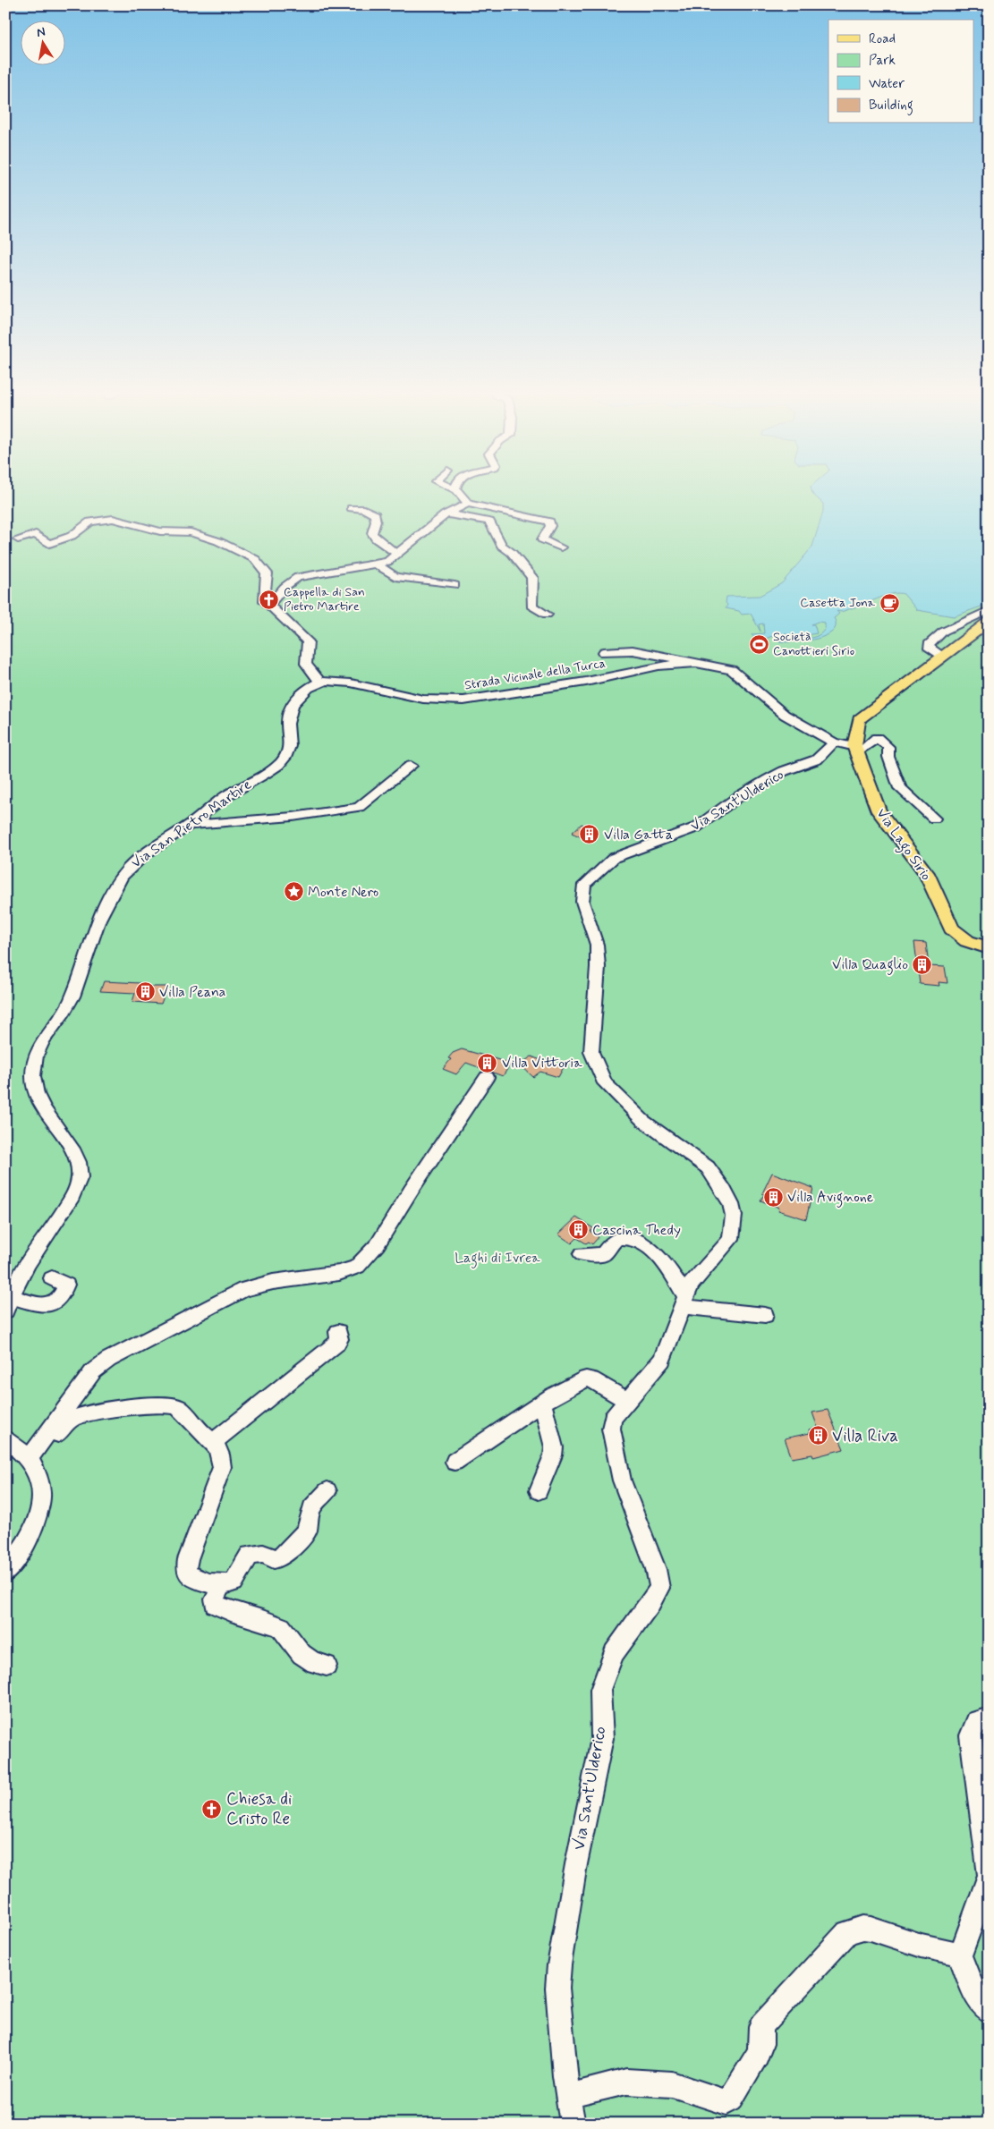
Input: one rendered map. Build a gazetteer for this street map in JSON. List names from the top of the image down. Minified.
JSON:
{"streets":{"main road":["Via Lago Sirio"],"street":["Strada Vicinale della Turca","Via Sant'Ulderico","Via San Pietro Martire"]},"crossings":[["Strada Vicinale della Turca","Via San Pietro Martire"]],"parks":["Laghi di Ivrea"],"places":{"church":["Cappella di San Pietro Martire","Chiesa di Cristo Re"],"cafe":["Casetta Jona"],"sports":["Società Canottieri Sirio"],"building":["Villa Gatta","Villa Quaglio","Villa Peana","Villa Vittoria","Villa Avignone","Cascina Thedy","Villa Riva"],"place":["Monte Nero"]},"legend":["Road","Park","Water","Building"],"north":"top"}
